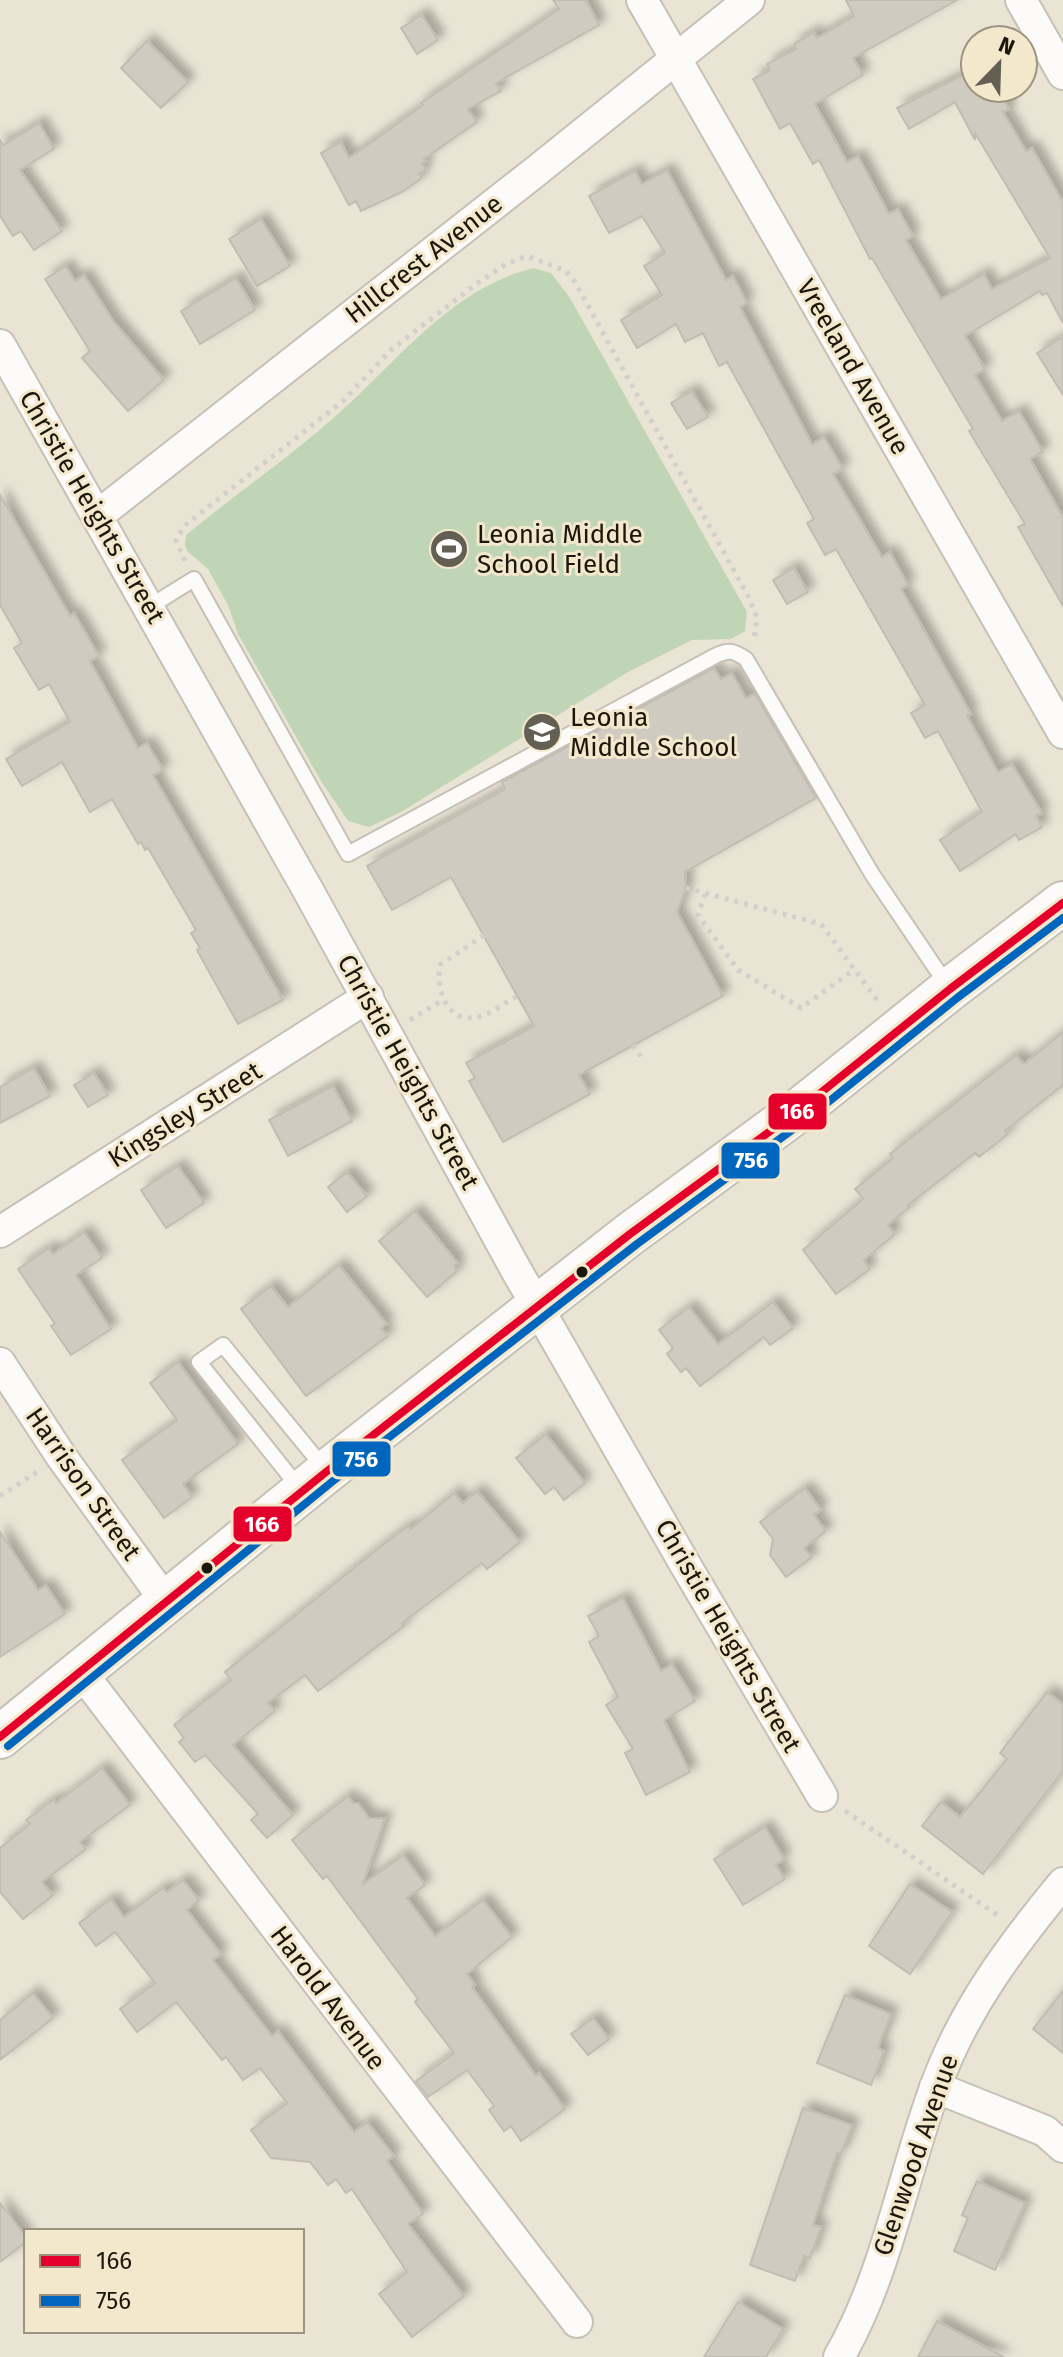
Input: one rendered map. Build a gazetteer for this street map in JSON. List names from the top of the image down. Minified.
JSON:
{"streets":{"street":["Hillcrest Avenue","Vreeland Avenue","Christie Heights Street","Kingsley Street","Harrison Street","Harold Avenue","Glenwood Avenue"]},"crossings":[["Hillcrest Avenue","Vreeland Avenue"],["Hillcrest Avenue","Christie Heights Street"],["Christie Heights Street","Kingsley Street"]],"places":{"sports":["Leonia Middle School Field"],"school or university":["Leonia Middle School"]},"lines":["transit line 166","transit line 756"],"legend":["166","756"],"north":"top right"}
